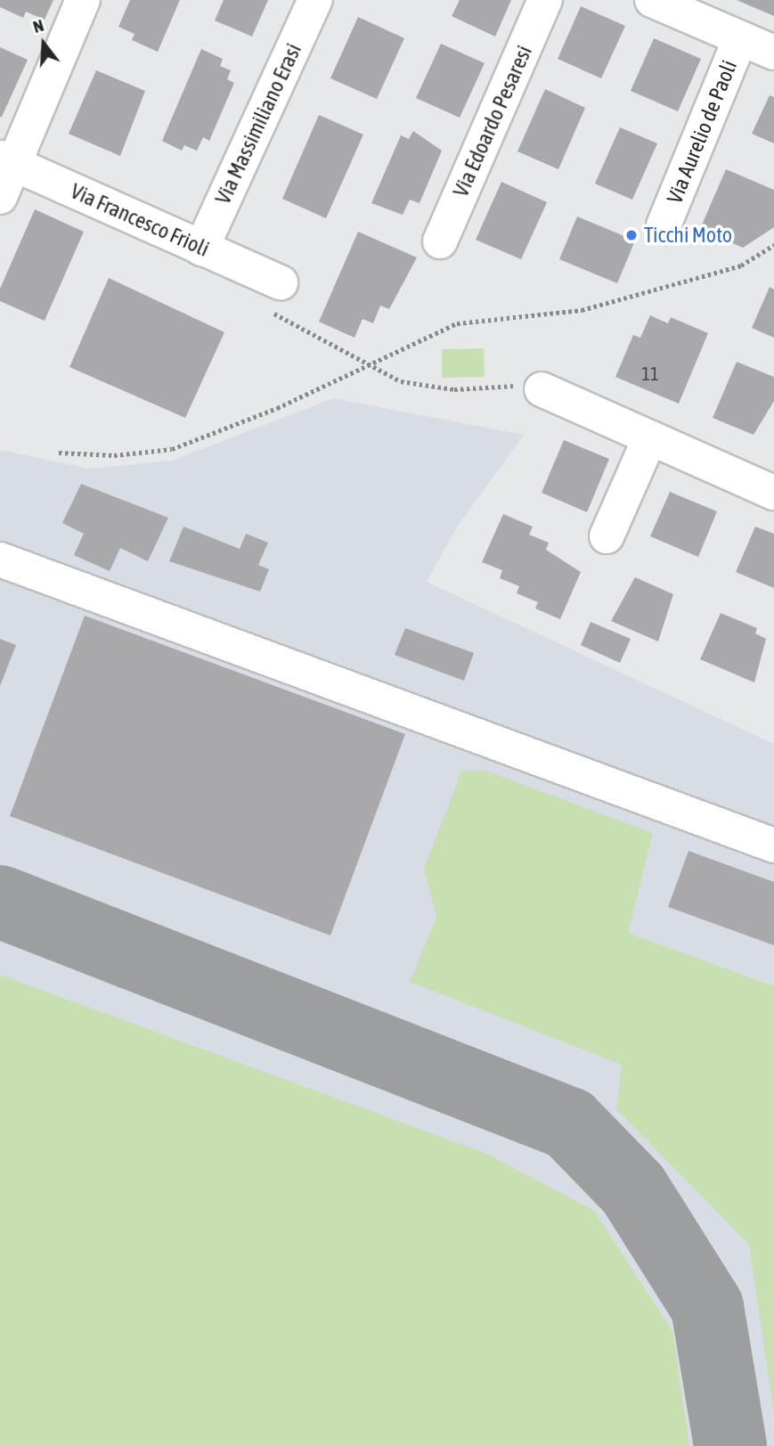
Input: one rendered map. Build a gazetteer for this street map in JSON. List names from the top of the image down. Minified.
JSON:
{"streets":{"street":["Via Edoardo Pesaresi","Via Massimiliano Erasi","Via Aurelio de Paoli","Via Francesco Frioli"]},"crossings":[["Via Massimiliano Erasi","Via Francesco Frioli"]],"places":["Ticchi Moto"],"house_numbers":["11"],"north":"top"}
